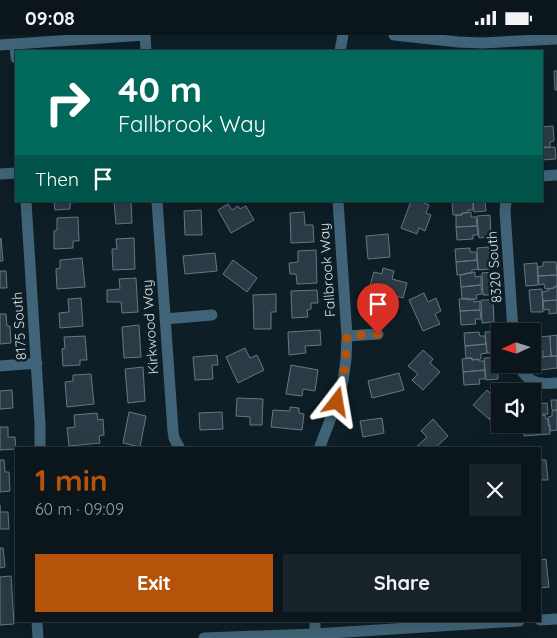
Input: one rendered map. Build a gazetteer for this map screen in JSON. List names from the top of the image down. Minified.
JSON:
{"streets":{"street":["8320 South","Fallbrook Way","8175 South","Kirkwood Way"]},"north":"left","page":{"status":"09:08","turn":["40 m","Fallbrook Way"],"then":"Then","heading":["1 min","60 m · 09:09"],"buttons":["Exit","Share"]}}
